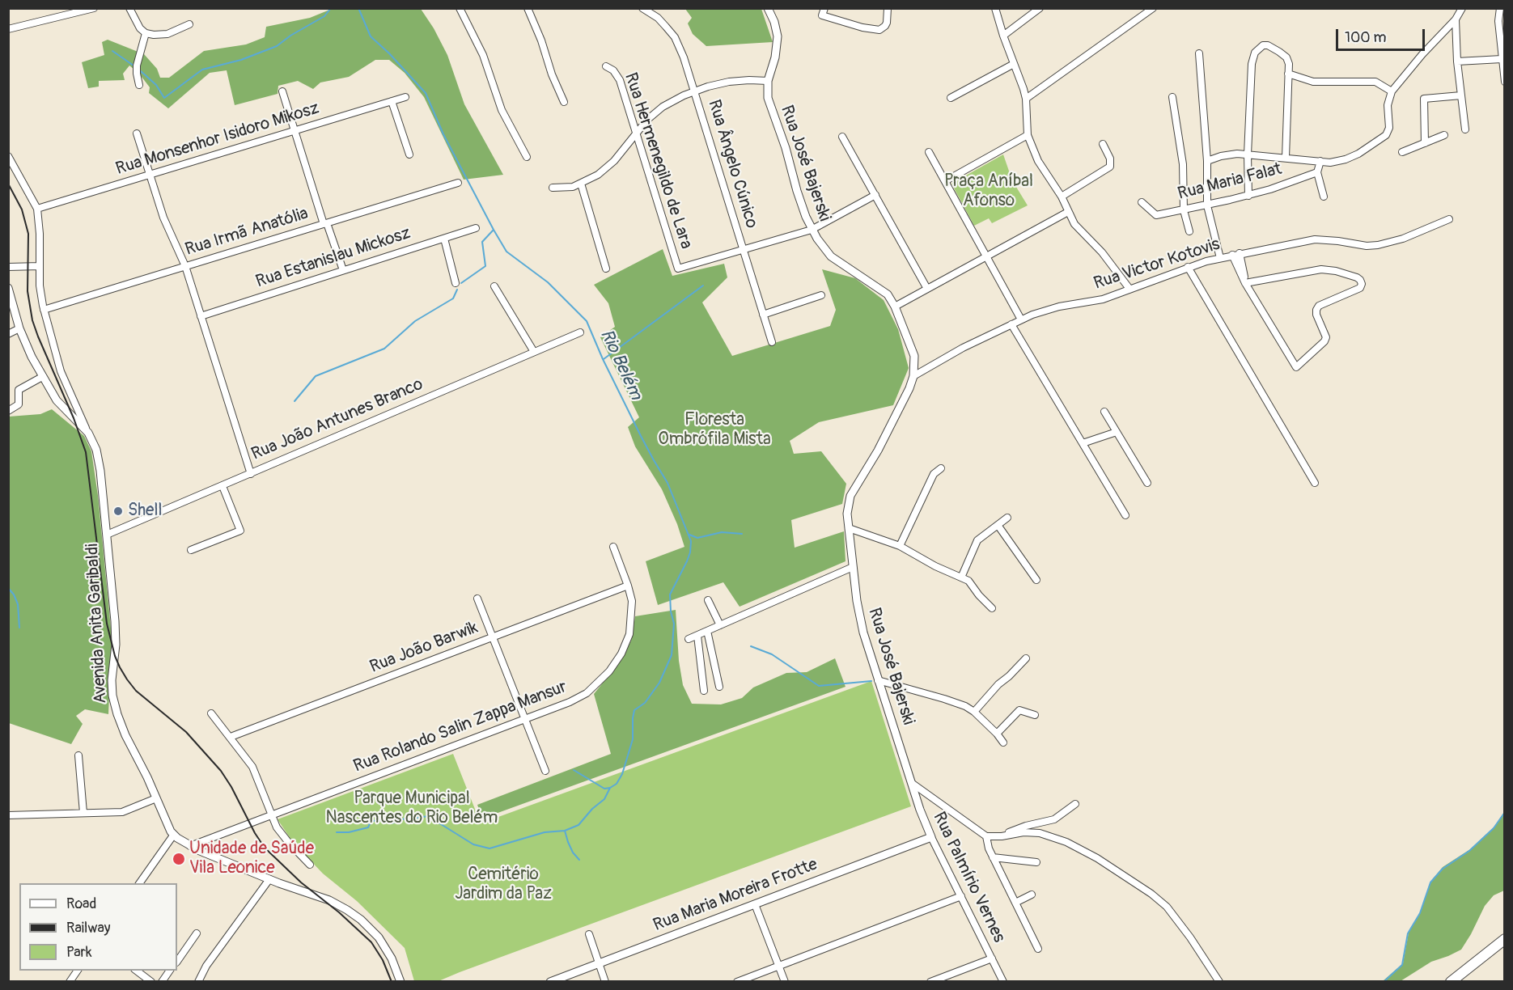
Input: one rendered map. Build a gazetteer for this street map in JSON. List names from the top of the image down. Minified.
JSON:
{"streets":{"main road":["Rua José Bajerski","Avenida Anita Garibaldi","Rua Palmírio Vernes","Rua Maria Moreira Frotte"],"street":["Rua Monsenhor Isidoro Mikosz","Rua Hermenegildo de Lara","Rua Ângelo Cúnico","Rua Maria Falat","Rua Irmã Anatólia","Rua Estanislau Mickosz","Rua Victor Kotovis","Rua João Antunes Branco","Rua João Barwik","Rua Rolando Salin Zappa Mansur"]},"crossings":[["Rua Hermenegildo de Lara","Rua Ângelo Cúnico"],["Rua José Bajerski","Rua Victor Kotovis"],["Rua José Bajerski","Rua Palmírio Vernes"],["Rua João Antunes Branco","Avenida Anita Garibaldi"],["Rua João Barwik","Rua Rolando Salin Zappa Mansur"],["Rua Palmírio Vernes","Rua Maria Moreira Frotte"]],"water":["Rio Belém"],"parks":["Praça Aníbal Afonso","Floresta Ombrófila Mista","Parque Municipal Nascentes do Rio Belém","Cemitério Jardim da Paz"],"places":["Shell","Unidade de Saúde Vila Leonice"],"legend":["Road","Railway","Park"],"scale_bar":"100 m"}
